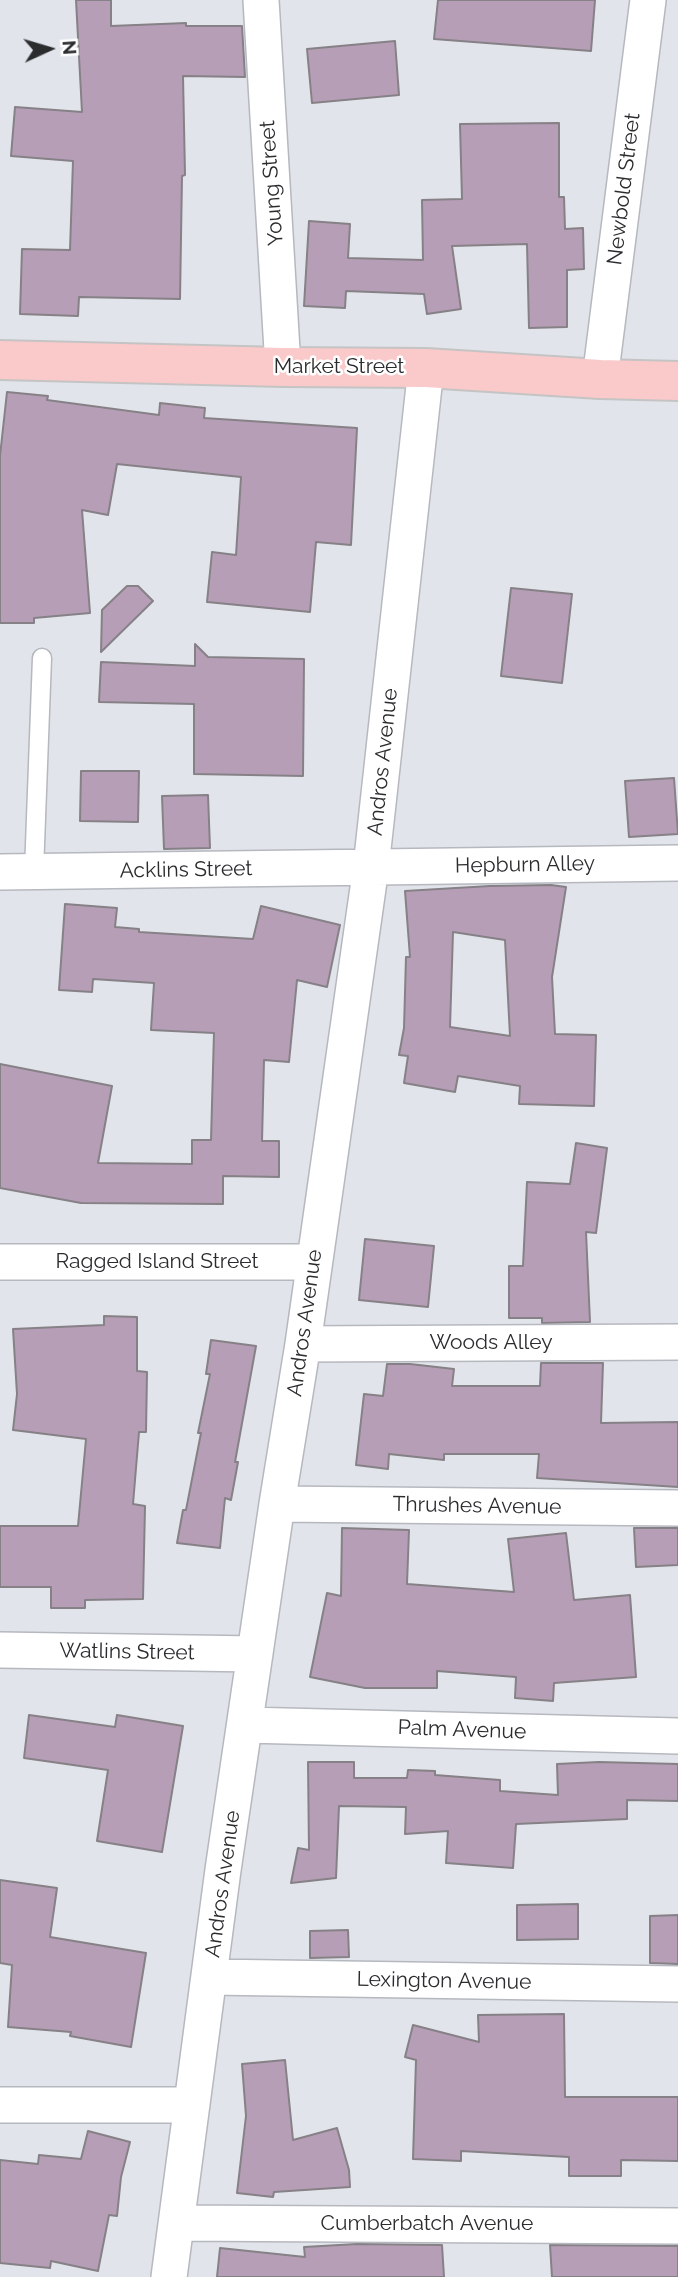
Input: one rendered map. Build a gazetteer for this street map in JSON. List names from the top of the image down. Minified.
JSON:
{"streets":{"main road":["Market Street"],"street":["Young Street","Newbold Street","Andros Avenue","Hepburn Alley","Acklins Street","Ragged Island Street","Woods Alley","Thrushes Avenue","Watlins Street","Palm Avenue","Lexington Avenue","Cumberbatch Avenue"]},"crossings":[["Young Street","Market Street"],["Newbold Street","Market Street"],["Market Street","Andros Avenue"],["Andros Avenue","Hepburn Alley"],["Andros Avenue","Acklins Street"],["Andros Avenue","Ragged Island Street"],["Andros Avenue","Woods Alley"],["Andros Avenue","Thrushes Avenue"],["Andros Avenue","Watlins Street"],["Andros Avenue","Palm Avenue"],["Andros Avenue","Lexington Avenue"],["Andros Avenue","Cumberbatch Avenue"],["Hepburn Alley","Acklins Street"]],"north":"right"}
